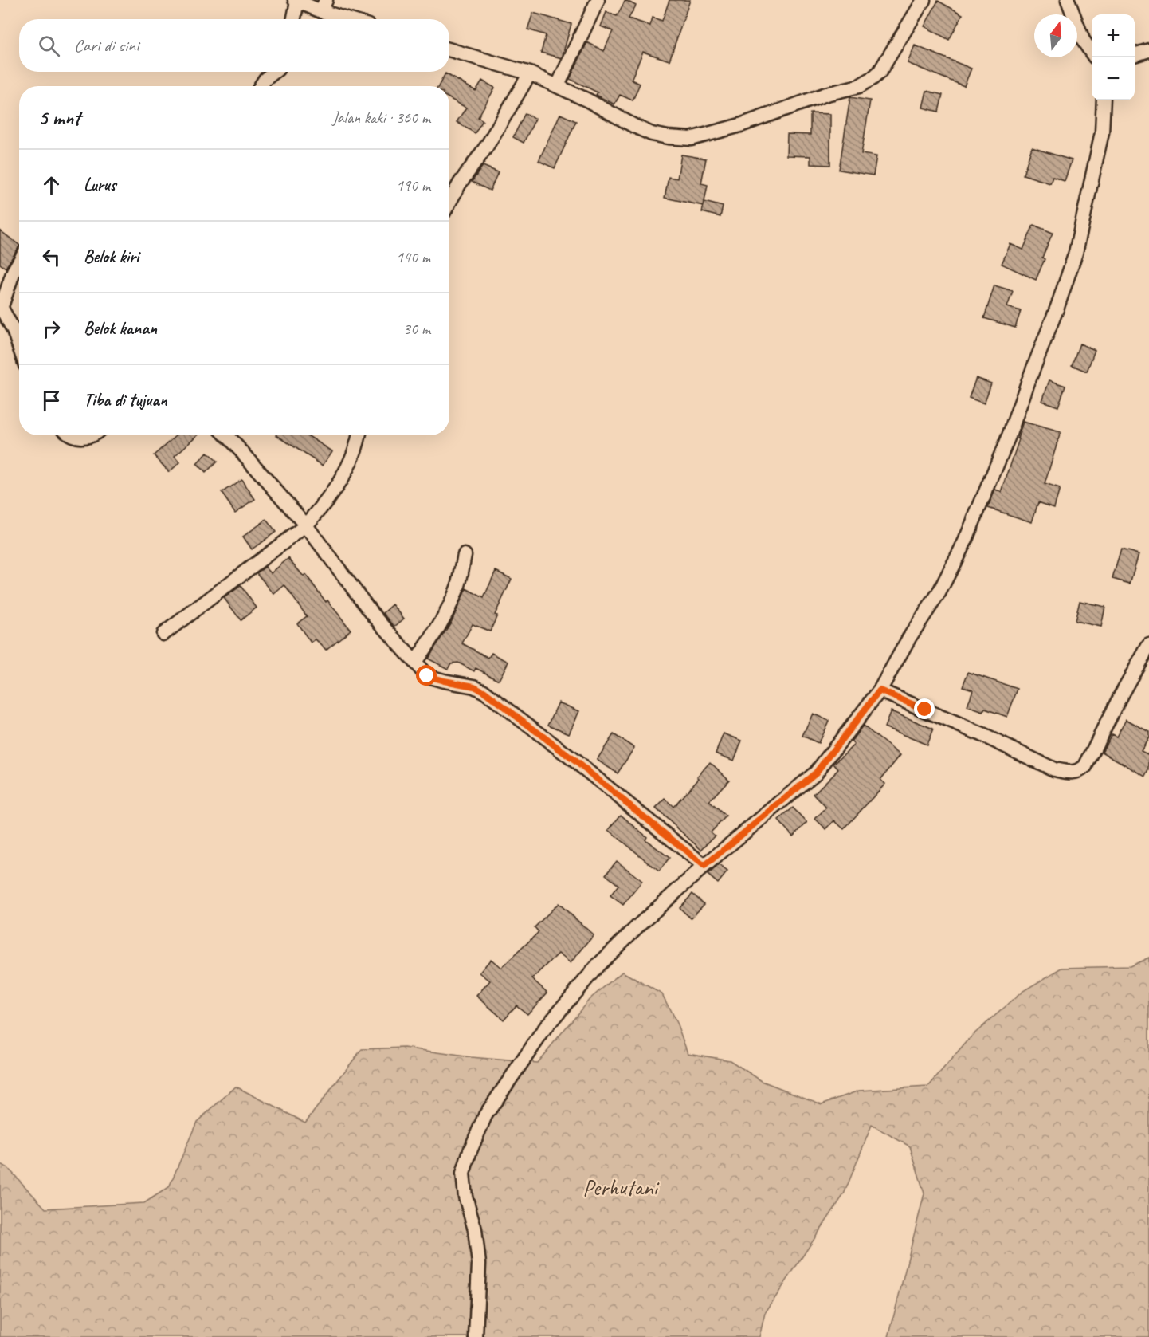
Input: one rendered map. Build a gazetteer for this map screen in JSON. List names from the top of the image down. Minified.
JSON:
{"parks":["Perhutani"],"north":"top","page":{"map_buttons":["+","−"],"search":"Cari di sini","heading":["5 mnt","Jalan kaki · 360 m"],"list":[["Lurus","190 m"],["Belok kiri","140 m"],["Belok kanan","30 m"],"Tiba di tujuan"]}}
